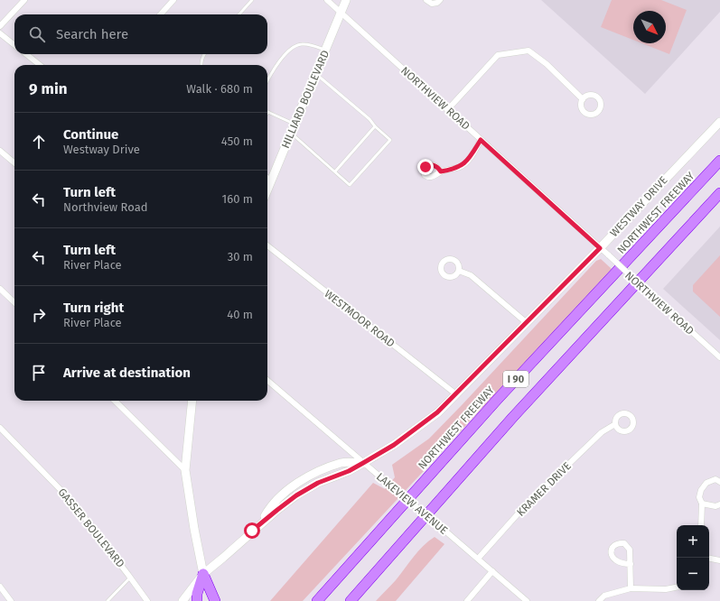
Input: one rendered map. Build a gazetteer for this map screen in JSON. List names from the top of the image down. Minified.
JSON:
{"streets":{"highway":["NORTHWEST FREEWAY","I 90"],"main road":["HILLIARD BOULEVARD","WESTWAY DRIVE"],"street":["NORTHVIEW ROAD","WESTMOOR ROAD","KRAMER DRIVE","LAKEVIEW AVENUE","GASSER BOULEVARD"]},"crossings":[["NORTHVIEW ROAD","HILLIARD BOULEVARD"],["NORTHVIEW ROAD","WESTWAY DRIVE"],["WESTWAY DRIVE","WESTMOOR ROAD"],["WESTWAY DRIVE","LAKEVIEW AVENUE"],["KRAMER DRIVE","LAKEVIEW AVENUE"]],"north":"bottom right","page":{"search":"Search here","heading":["9 min","Walk · 680 m"],"list":[["Continue","Westway Drive","450 m"],["Turn left","Northview Road","160 m"],["Turn left","River Place","30 m"],["Turn right","River Place","40 m"],"Arrive at destination"],"map_buttons":["+","−"]}}
